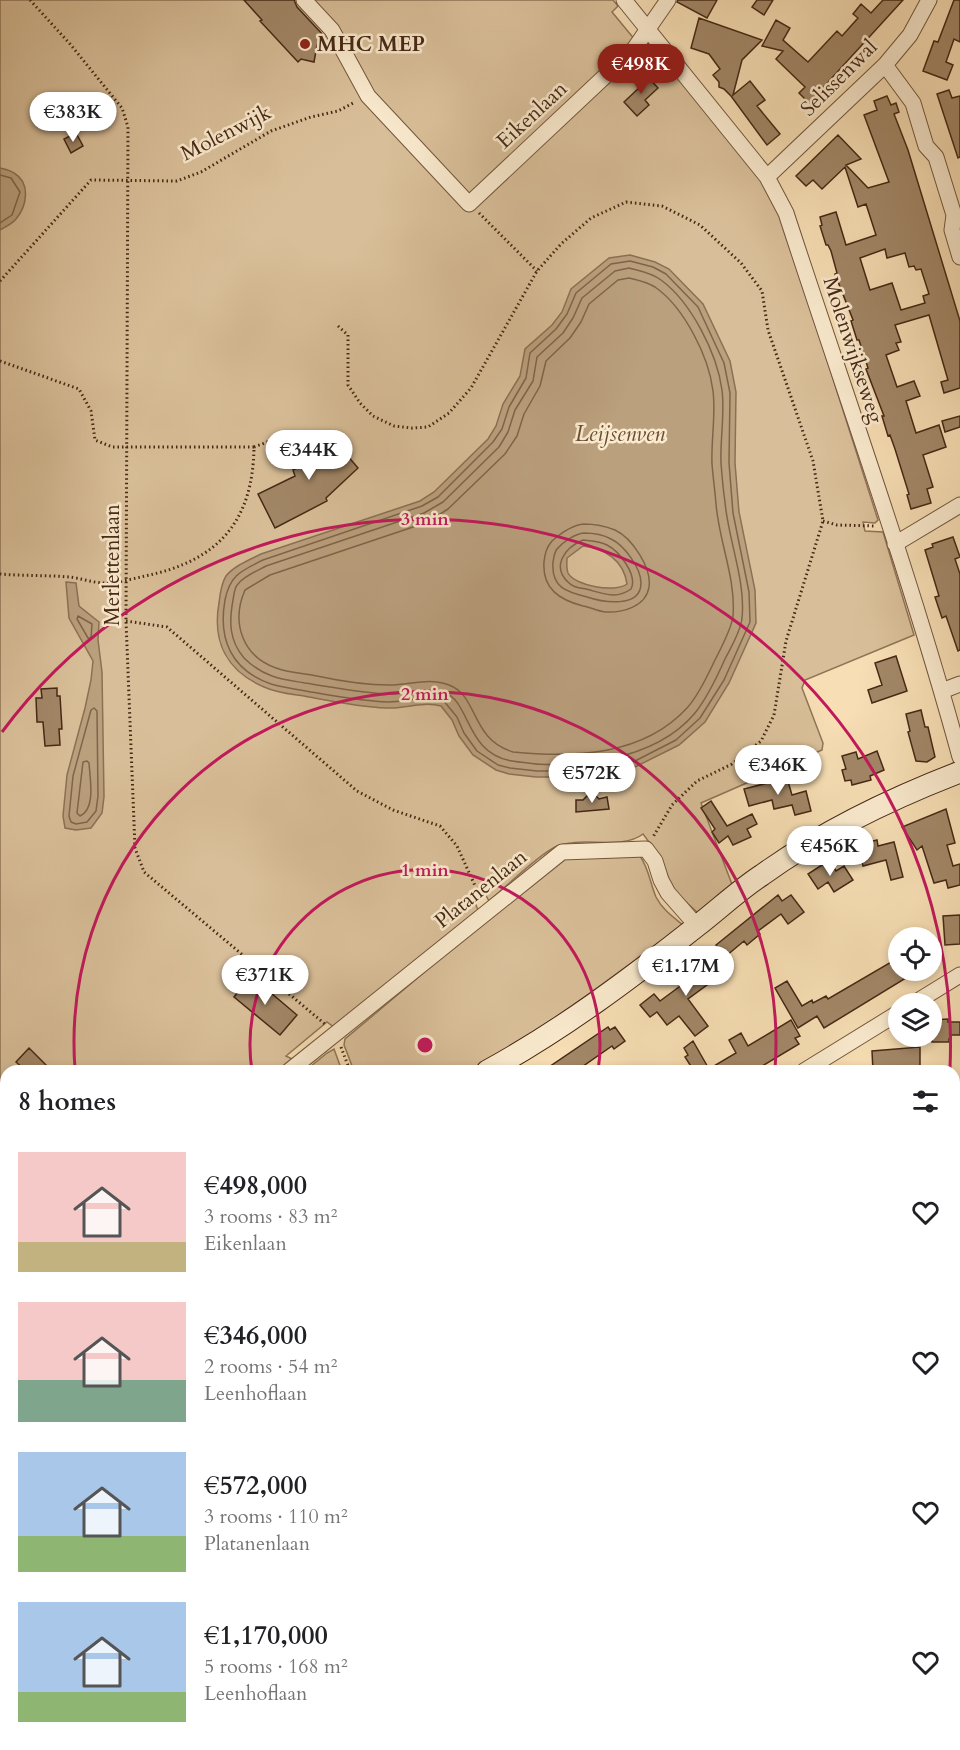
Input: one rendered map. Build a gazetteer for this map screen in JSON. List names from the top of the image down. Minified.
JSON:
{"streets":{"street":["Selissenwal","Eikenlaan","Molenwijkseweg","Platanenlaan"],"path":["Molenwijk","Merlettenlaan"]},"crossings":[["Selissenwal","Molenwijkseweg"],["Eikenlaan","Molenwijkseweg"],["Molenwijk","Merlettenlaan"],["Merlettenlaan","Platanenlaan"]],"water":["Leijsenven"],"places":["MHC MEP"],"page":{"price":["€498K","€383K","€344K","€346K","€572K","€456K","€1.17M","€371K"],"heading":"8 homes","list":[{"name":"€498,000","note":"3 rooms · 83 m² · Eikenlaan"},{"name":"€346,000","note":"2 rooms · 54 m² · Leenhoflaan"},{"name":"€572,000","note":"3 rooms · 110 m² · Platanenlaan"},{"name":"€1,170,000","note":"5 rooms · 168 m² · Leenhoflaan"}]},"rings":["3 min","2 min","1 min"]}
